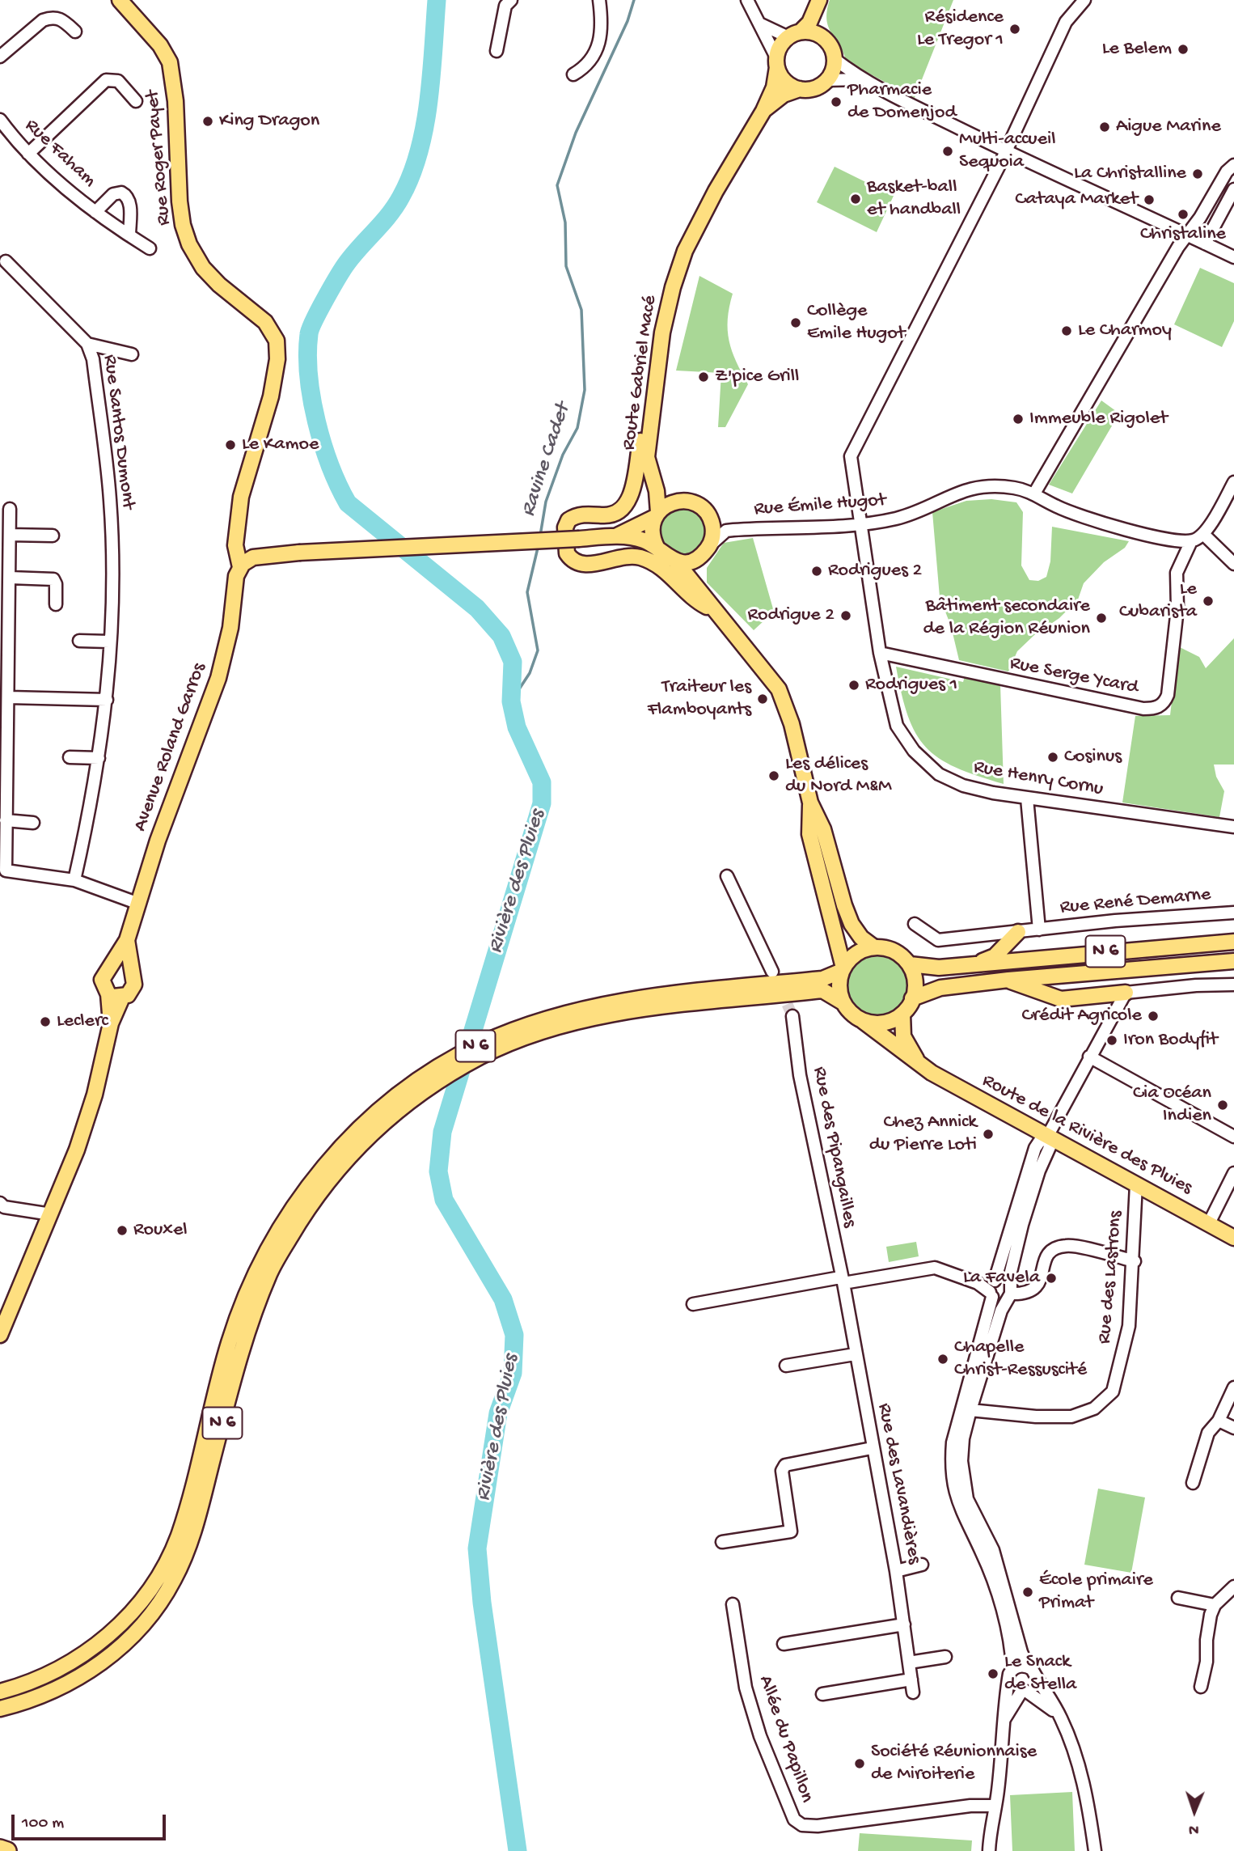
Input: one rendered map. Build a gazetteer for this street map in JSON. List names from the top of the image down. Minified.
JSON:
{"streets":{"main road":["Rue Roger Payet","Route Gabriel Macé","Avenue Roland Garros","N 6","Route de la Rivière des Pluies"],"street":["Rue Faham","Rue Santos Dumont","Rue Émile Hugot","Rue Serge Ycard","Rue Henry Cornu","Rue René Demarne","Rue des Pipangailles","Rue des Lastrons","Rue des Lavandières","Allée du Papillon"]},"crossings":[["Rue Roger Payet","Avenue Roland Garros"],["Rue Émile Hugot","Rue Serge Ycard"],["Rue Émile Hugot","Rue Henry Cornu"],["Rue Serge Ycard","Rue Henry Cornu"],["Rue Henry Cornu","Rue René Demarne"],["Route de la Rivière des Pluies","Rue des Lastrons"],["Rue des Pipangailles","Rue des Lavandières"]],"water":["Ravine Cadet","Rivière des Pluies"],"places":["Résidence Le Tregor 1","Le Belem","Pharmacie de Domenjod","King Dragon","Aigue Marine","Multi-accueil Sequoia","La Christalline","Basket-ball et handball","Cataya Market","Christaline","Collège Emile Hugot","Le Charmoy","Z'pice Grill","Immeuble Rigolet","Le Kamoe","Rodrigues 2","Le Cubarista","Rodrigue 2","Bâtiment secondaire de la Région Réunion","Rodrigues 1","Traiteur les Flamboyants","Cosinus","Les délices du Nord M&M","Crédit Agricole","Leclerc","Iron Bodyfit","Cia Océan Indien","Chez Annick du Pierre Loti","Rouxel","La Favela","Chapelle Christ-Ressuscité","École primaire Primat","Le Snack de Stella","Société Réunionnaise de Miroiterie"],"scale_bar":"100 m","north":"bottom"}
